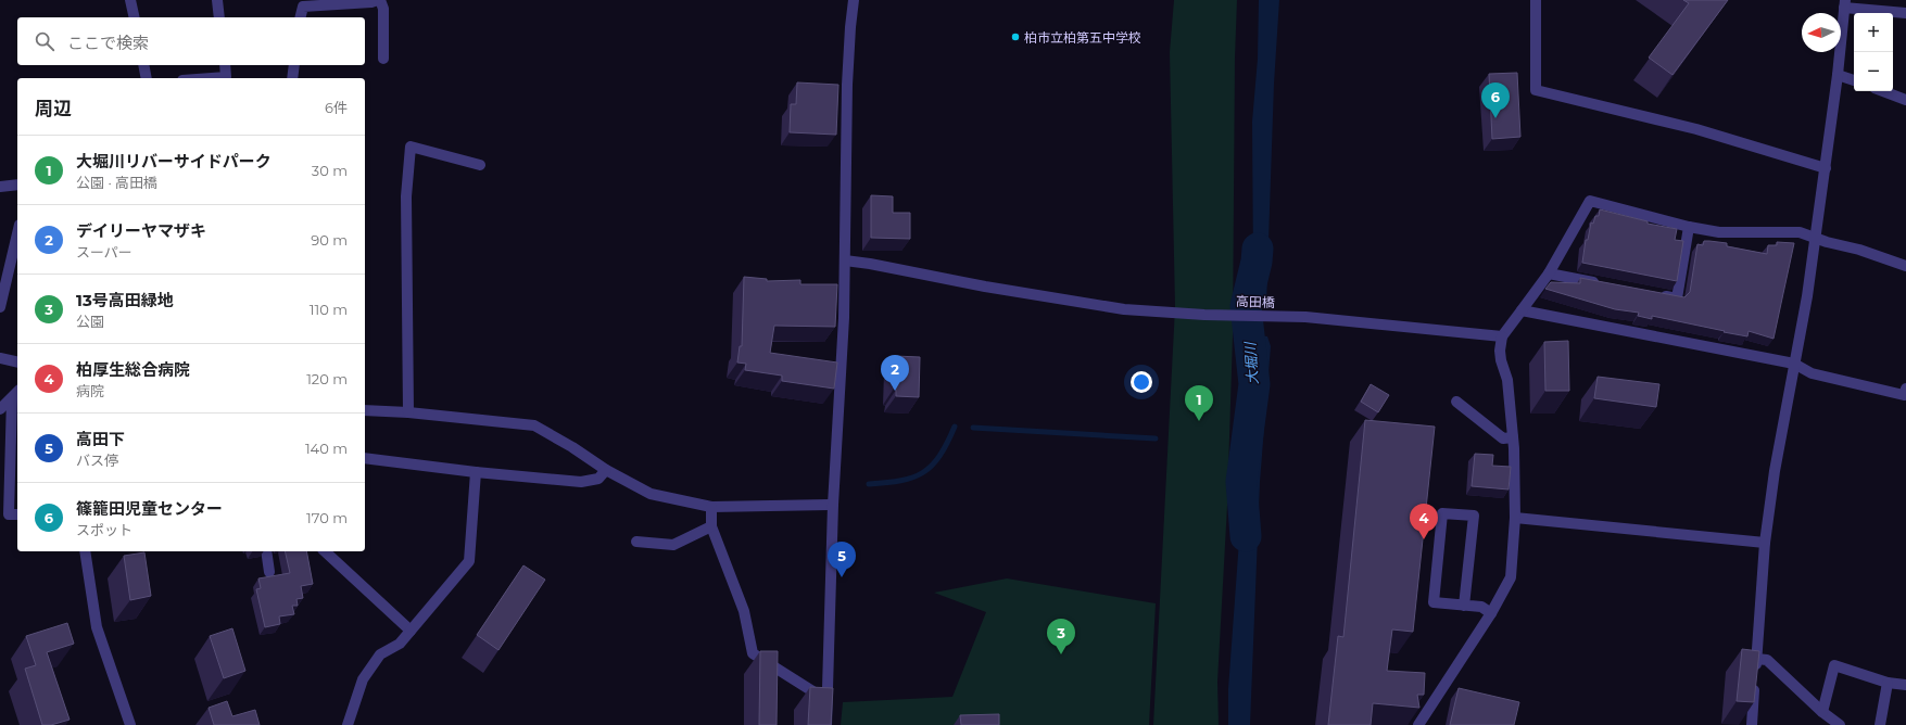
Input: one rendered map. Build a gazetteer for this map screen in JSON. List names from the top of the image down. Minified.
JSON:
{"streets":{"street":["高田橋"]},"water":["大堀川"],"places":["柏市立柏第五中学校"],"north":"left","page":{"map_buttons":["+","−"],"search":"ここで検索","heading":["周辺","6件"],"pins":["6","2","1","4","5","3"],"list":[{"mark":"1","name":"大堀川リバーサイドパーク","note":"公園 · 高田橋","value":"30 m"},{"mark":"2","name":"デイリーヤマザキ","note":"スーパー","value":"90 m"},{"mark":"3","name":"13号高田緑地","note":"公園","value":"110 m"},{"mark":"4","name":"柏厚生総合病院","note":"病院","value":"120 m"},{"mark":"5","name":"高田下","note":"バス停","value":"140 m"},{"mark":"6","name":"篠籠田児童センター","note":"スポット","value":"170 m"}]}}
